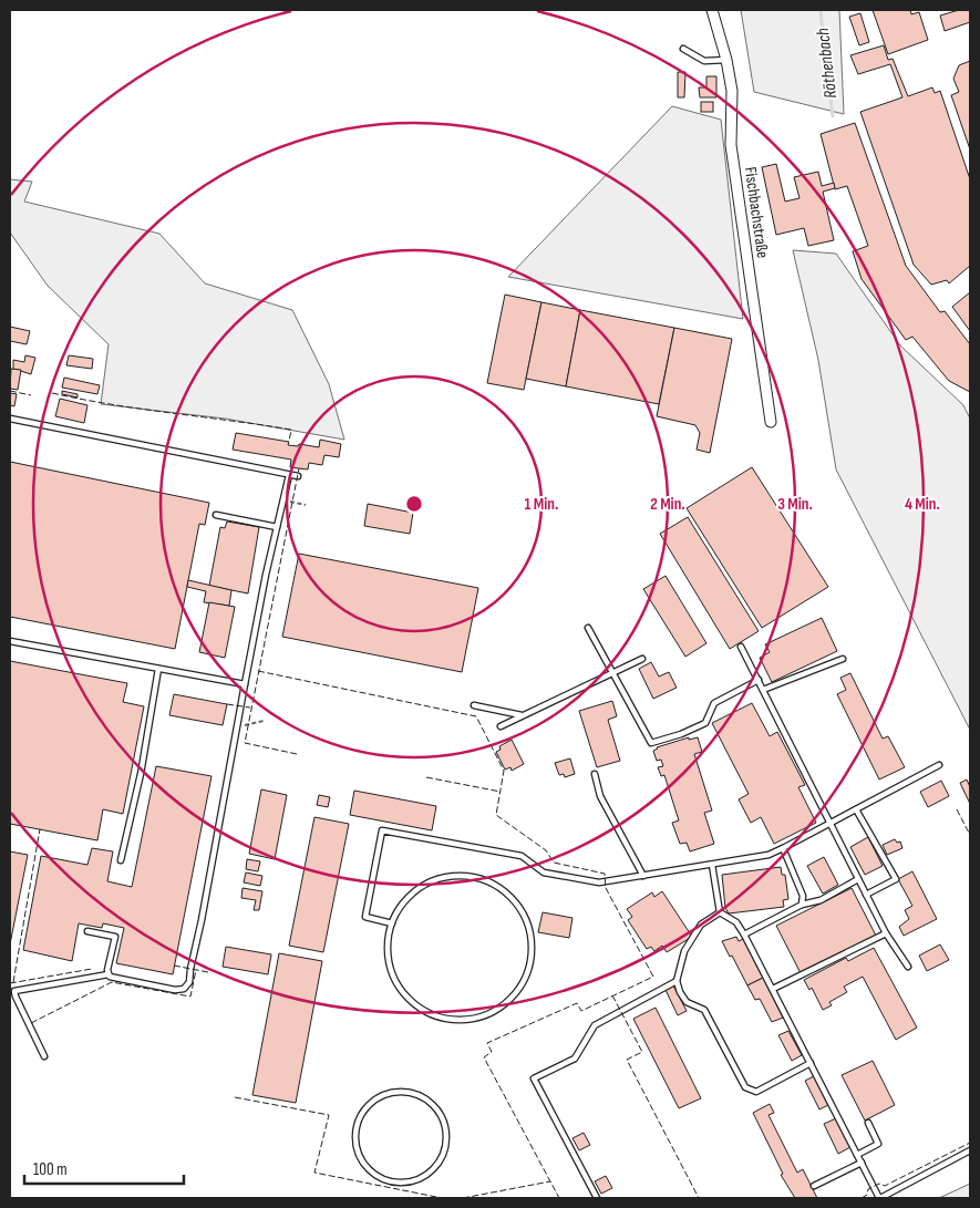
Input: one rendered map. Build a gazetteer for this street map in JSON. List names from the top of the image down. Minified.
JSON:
{"streets":{"street":["Fischbachstraße"]},"water":["Röthenbach"],"scale_bar":"100 m","rings":["1 Min.","2 Min.","3 Min.","4 Min."]}
